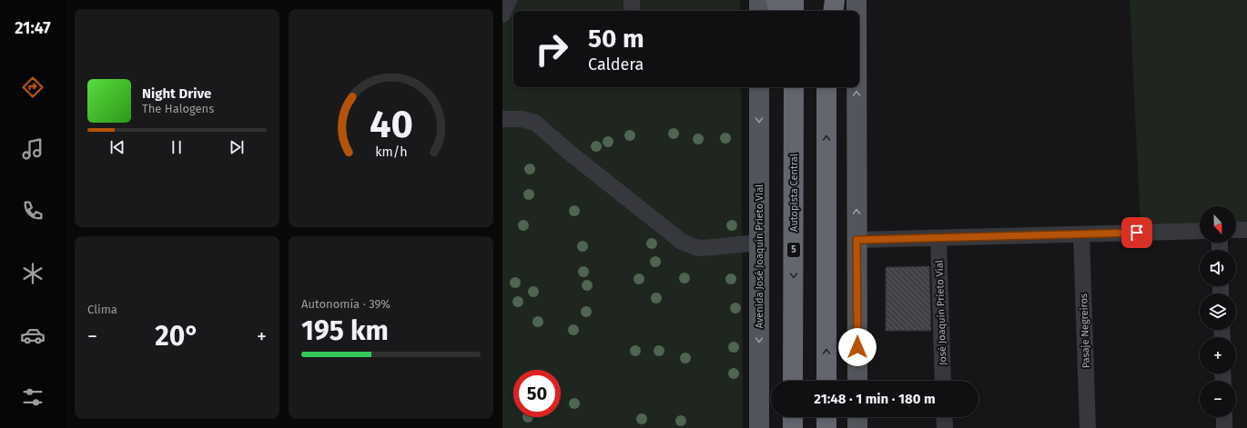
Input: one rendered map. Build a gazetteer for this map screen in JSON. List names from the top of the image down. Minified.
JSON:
{"streets":{"highway":["Autopista Central","5"],"main road":["Avenida José Joaquín Prieto Vial"],"street":["José Joaquín Prieto Vial","Pasaje Negreiros"]},"north":"bottom","page":{"tabs":"21:47","turn":["50 m","Caldera"],"song":["Night Drive","The Halogens"],"map_buttons":["+","−"],"tile":["Clima",["Autonomía · 39%","195 km"]],"heat":["−","20°","+"],"limit":"50","trip":"21:48 · 1 min · 180 m","gauge":["40","km/h"]}}
